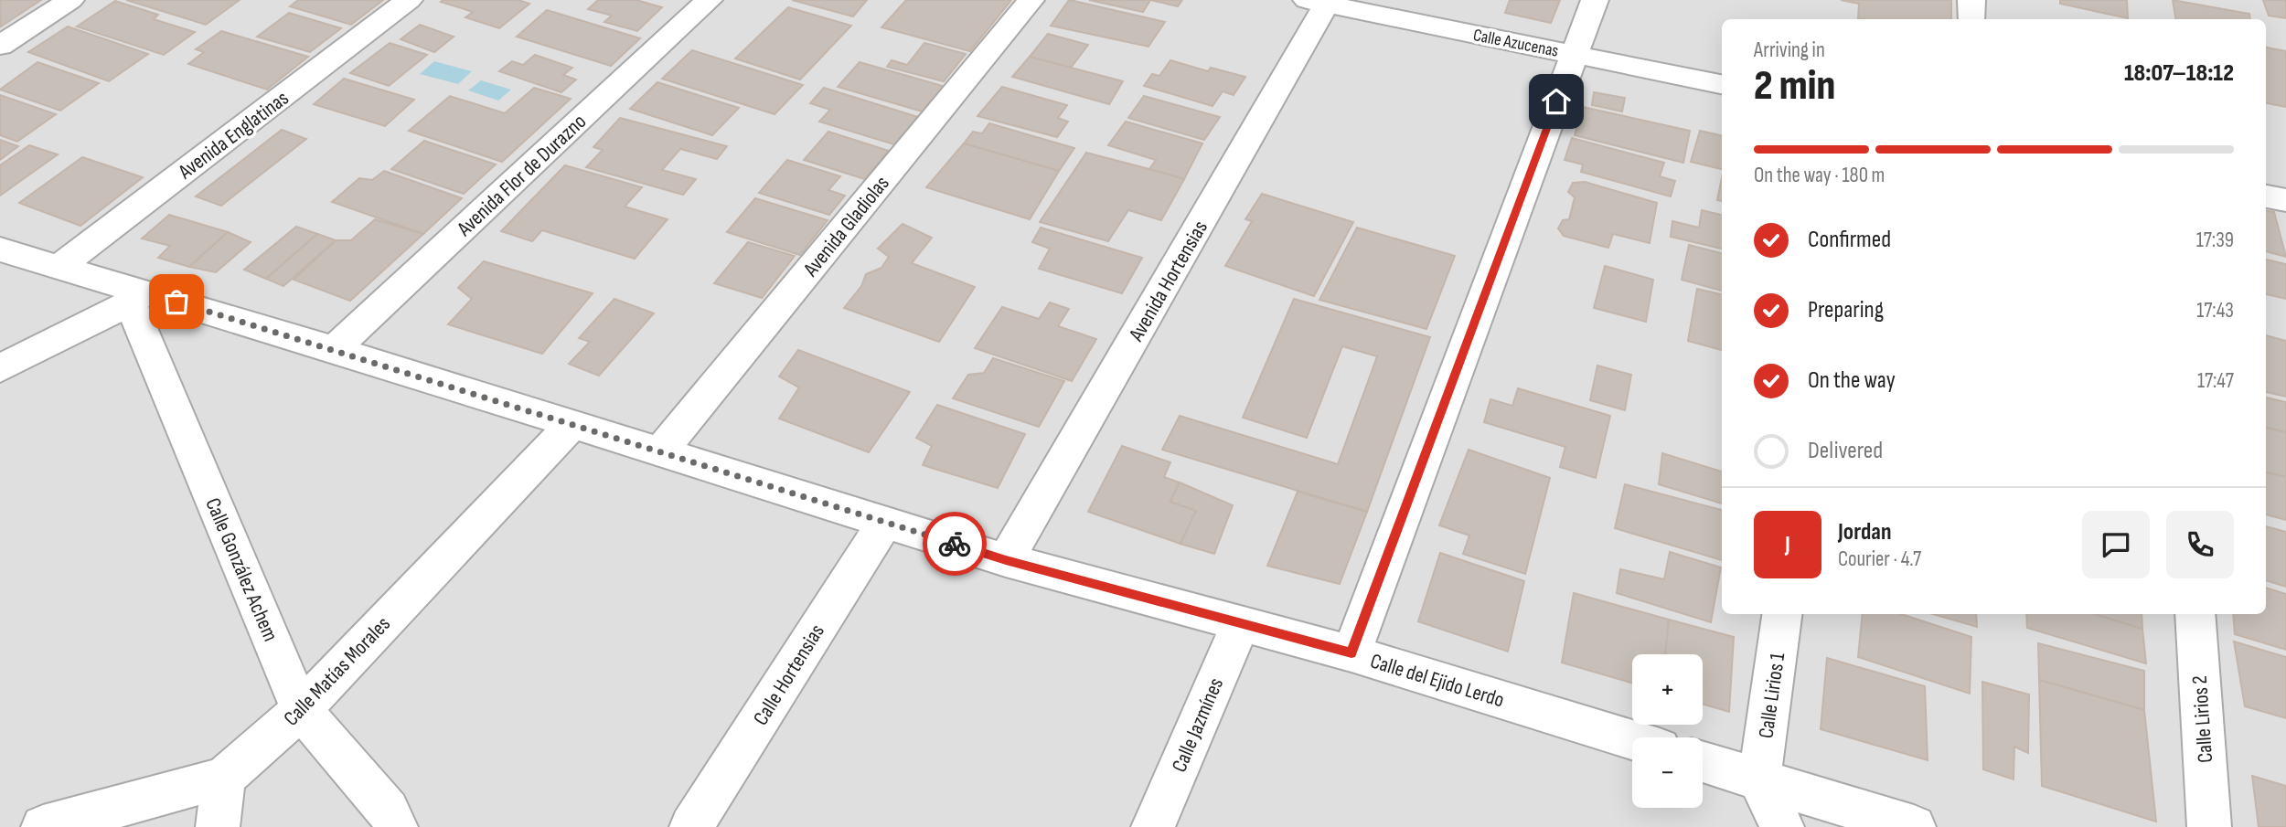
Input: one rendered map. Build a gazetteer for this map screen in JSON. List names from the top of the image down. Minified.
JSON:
{"streets":{"street":["Calle Azucenas","Avenida Englatinas","Avenida Flor de Durazno","Avenida Gladiolas","Avenida Hortensias","Calle González Achem","Calle Matías Morales","Calle Hortensias","Calle del Ejido Lerdo","Calle Lirios 1","Calle Lirios 2","Calle Jazmínes"]},"crossings":[["Calle Azucenas","Avenida Hortensias"],["Avenida Englatinas","Calle del Ejido Lerdo"],["Avenida Flor de Durazno","Calle del Ejido Lerdo"],["Avenida Gladiolas","Calle del Ejido Lerdo"],["Avenida Hortensias","Calle del Ejido Lerdo"],["Calle González Achem","Calle Matías Morales"],["Calle González Achem","Calle del Ejido Lerdo"],["Calle Matías Morales","Calle del Ejido Lerdo"],["Calle Hortensias","Calle del Ejido Lerdo"],["Calle del Ejido Lerdo","Calle Jazmínes"]],"page":{"heading":["2 min","Arriving in","18:07–18:12"],"panel":["Jordan","Courier · 4.7"],"bar":"On the way · 180 m","list":[["Confirmed","17:39"],["Preparing","17:43"],["On the way","17:47"],"Delivered"],"round":"J","map_buttons":["+","−"]}}
